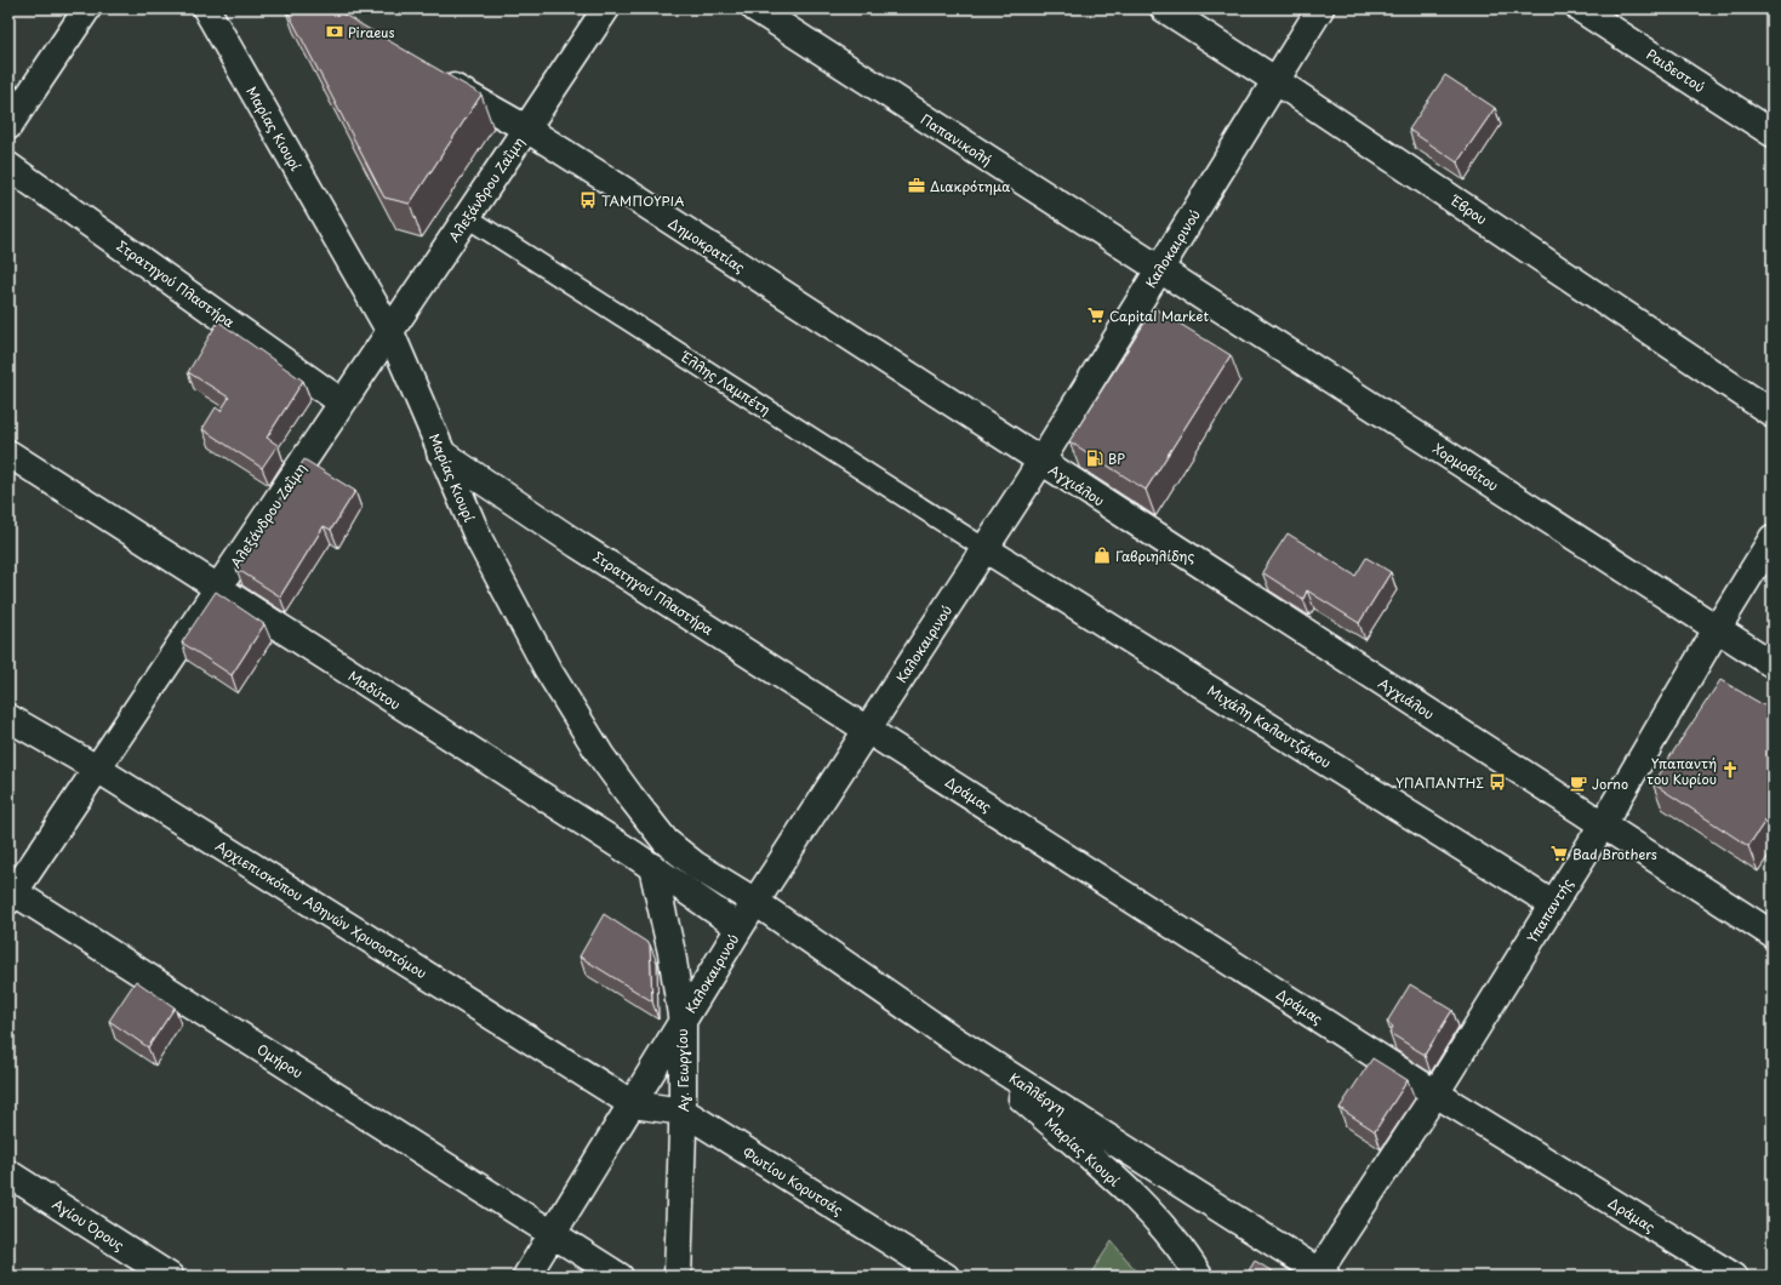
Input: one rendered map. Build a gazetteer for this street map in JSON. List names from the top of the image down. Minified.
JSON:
{"streets":{"street":["Ραιδεστού","Μαρίας Κιουρί","Παπανικολή","Αλεξάνδρου Ζαΐμη","Έβρου","Δημοκρατίας","Καλοκαιρινού","Στρατηγού Πλαστήρα","Χορμοβίτου","Αγχιάλου","Μαδύτου","Μιχάλη Καλαντζάκου","Δράμας","Αρχιεπισκόπου Αθηνών Χρυσοστόμου","Υπαπαντής","Ομήρου","Αγ. Γεωργίου","Καλλέργη","Φωτίου Κορυτσάς","Αγίου Όρους"],"lane":["Έλλης Λαμπέτη"]},"crossings":[["Μαρίας Κιουρί","Αλεξάνδρου Ζαΐμη"],["Μαρίας Κιουρί","Καλοκαιρινού"],["Μαρίας Κιουρί","Στρατηγού Πλαστήρα"],["Μαρίας Κιουρί","Καλλέργη"],["Παπανικολή","Καλοκαιρινού"],["Παπανικολή","Χορμοβίτου"],["Αλεξάνδρου Ζαΐμη","Δημοκρατίας"],["Αλεξάνδρου Ζαΐμη","Στρατηγού Πλαστήρα"],["Αλεξάνδρου Ζαΐμη","Έλλης Λαμπέτη"],["Αλεξάνδρου Ζαΐμη","Μαδύτου"],["Αλεξάνδρου Ζαΐμη","Αρχιεπισκόπου Αθηνών Χρυσοστόμου"],["Αλεξάνδρου Ζαΐμη","Ομήρου"],["Έβρου","Καλοκαιρινού"],["Δημοκρατίας","Καλοκαιρινού"],["Δημοκρατίας","Αγχιάλου"],["Καλοκαιρινού","Στρατηγού Πλαστήρα"],["Καλοκαιρινού","Έλλης Λαμπέτη"],["Καλοκαιρινού","Χορμοβίτου"],["Καλοκαιρινού","Αγχιάλου"],["Καλοκαιρινού","Μαδύτου"],["Καλοκαιρινού","Μιχάλη Καλαντζάκου"],["Καλοκαιρινού","Δράμας"],["Καλοκαιρινού","Αρχιεπισκόπου Αθηνών Χρυσοστόμου"],["Καλοκαιρινού","Ομήρου"],["Καλοκαιρινού","Αγ. Γεωργίου"],["Καλοκαιρινού","Καλλέργη"],["Καλοκαιρινού","Φωτίου Κορυτσάς"],["Στρατηγού Πλαστήρα","Δράμας"],["Έλλης Λαμπέτη","Μιχάλη Καλαντζάκου"],["Χορμοβίτου","Υπαπαντής"],["Αγχιάλου","Υπαπαντής"],["Μαδύτου","Αγ. Γεωργίου"],["Μιχάλη Καλαντζάκου","Υπαπαντής"],["Δράμας","Υπαπαντής"],["Αρχιεπισκόπου Αθηνών Χρυσοστόμου","Φωτίου Κορυτσάς"],["Υπαπαντής","Καλλέργη"],["Αγ. Γεωργίου","Φωτίου Κορυτσάς"]],"places":{"bank":["Piraeus"],"office":["Διακρότημα"],"bus stop":["ΤΑΜΠΟΥΡΙΑ","ΥΠΑΠΑΝΤΗΣ"],"supermarket":["Capital Market","Bad Brothers"],"fuel station":["BP"],"shop":["Γαβριηλίδης"],"church":["Υπαπαντή του Κυρίου"],"cafe":["Jorno"]}}
